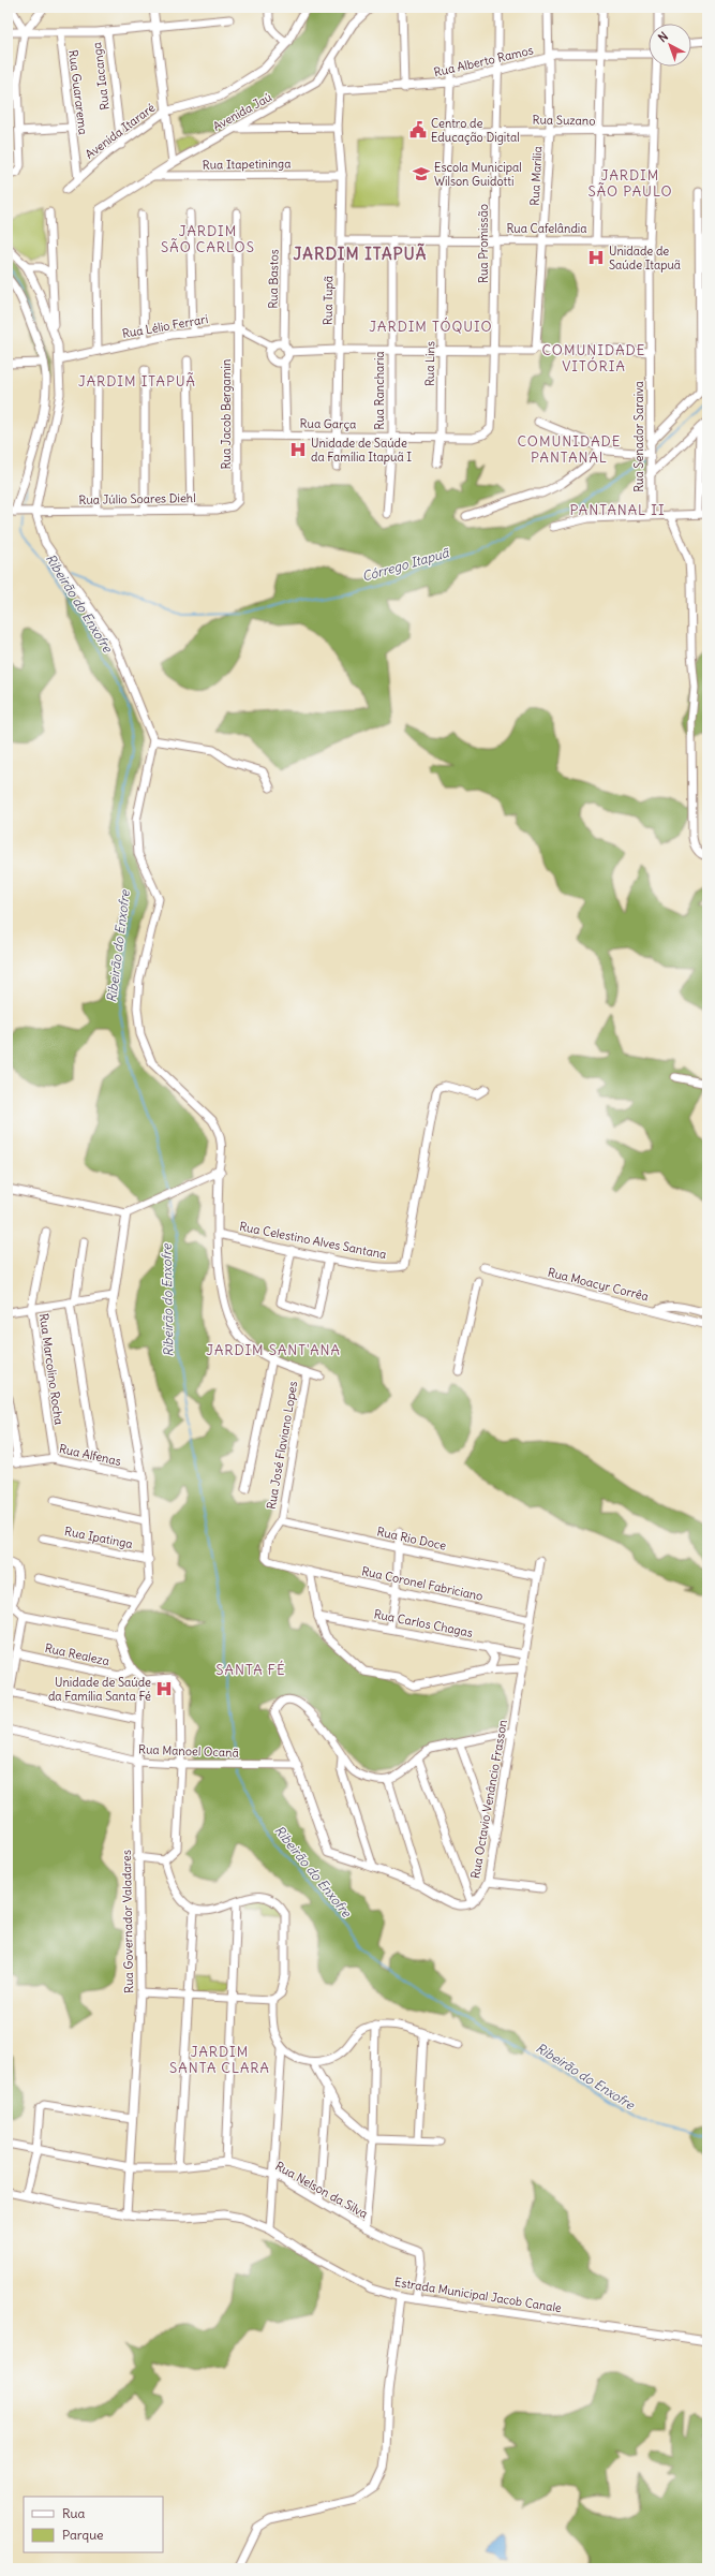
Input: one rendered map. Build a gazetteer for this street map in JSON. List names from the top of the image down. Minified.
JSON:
{"streets":{"street":["Rua Alberto Ramos","Rua Iacanga","Rua Guararema","Avenida Jaú","Rua Suzano","Avenida Itararé","Rua Itapetininga","Rua Marília","Rua Cafelândia","Rua Promissão","Rua Bastos","Rua Tupã","Rua Lélio Ferrari","Rua Lins","Rua Rancharia","Rua Jacob Bergamin","Rua Garça","Rua Senador Saraiva","Rua Júlio Soares Diehl","Rua Celestino Alves Santana","Rua Moacyr Corrêa","Rua Marcolino Rocha","Rua José Flaviano Lopes","Rua Alfenas","Rua Ipatinga","Rua Rio Doce","Rua Coronel Fabriciano","Rua Carlos Chagas","Rua Realeza","Rua Manoel Ocanã","Rua Octavio Venâncio Frasson","Rua Governador Valadares","Rua Nelson da Silva","Estrada Municipal Jacob Canale"]},"crossings":[["Rua Alberto Ramos","Rua Marília"],["Rua Alberto Ramos","Rua Promissão"],["Rua Alberto Ramos","Rua Tupã"],["Rua Alberto Ramos","Rua Lins"],["Rua Iacanga","Avenida Itararé"],["Rua Guararema","Avenida Itararé"],["Avenida Jaú","Rua Itapetininga"],["Avenida Jaú","Rua Tupã"],["Avenida Jaú","Rua Lélio Ferrari"],["Rua Suzano","Rua Marília"],["Rua Suzano","Rua Promissão"],["Rua Suzano","Rua Lins"],["Rua Suzano","Rua Senador Saraiva"],["Rua Itapetininga","Rua Tupã"],["Rua Marília","Rua Cafelândia"],["Rua Cafelândia","Rua Promissão"],["Rua Cafelândia","Rua Tupã"],["Rua Cafelândia","Rua Lins"],["Rua Cafelândia","Rua Rancharia"],["Rua Cafelândia","Rua Senador Saraiva"],["Rua Promissão","Rua Garça"],["Rua Tupã","Rua Garça"],["Rua Lélio Ferrari","Rua Jacob Bergamin"],["Rua Lins","Rua Garça"],["Rua Rancharia","Rua Garça"],["Rua Jacob Bergamin","Rua Garça"],["Rua Jacob Bergamin","Rua Júlio Soares Diehl"],["Rua Marcolino Rocha","Rua Alfenas"],["Rua José Flaviano Lopes","Rua Rio Doce"],["Rua José Flaviano Lopes","Rua Coronel Fabriciano"],["Rua Rio Doce","Rua Coronel Fabriciano"],["Rua Rio Doce","Rua Octavio Venâncio Frasson"],["Rua Coronel Fabriciano","Rua Octavio Venâncio Frasson"],["Rua Carlos Chagas","Rua Octavio Venâncio Frasson"],["Rua Manoel Ocanã","Rua Governador Valadares"],["Rua Governador Valadares","Rua Nelson da Silva"],["Rua Governador Valadares","Estrada Municipal Jacob Canale"],["Rua Nelson da Silva","Estrada Municipal Jacob Canale"]],"districts":["JARDIM SÃO PAULO","JARDIM SÃO CARLOS","JARDIM ITAPUÃ","JARDIM TÓQUIO","COMUNIDADE VITÓRIA","JARDIM ITAPUÃ","COMUNIDADE PANTANAL","PANTANAL II","JARDIM SANT'ANA","SANTA FÉ","JARDIM SANTA CLARA"],"water":["Córrego Itapuã","Ribeirão do Enxofre"],"places":{"public building":["Centro de Educação Digital"],"school or university":["Escola Municipal Wilson Guidotti"],"hospital":["Unidade de Saúde Itapuã","Unidade de Saúde da Família Itapuã I","Unidade de Saúde da Família Santa Fé"]},"legend":["Rua","Parque"],"north":"top left"}
